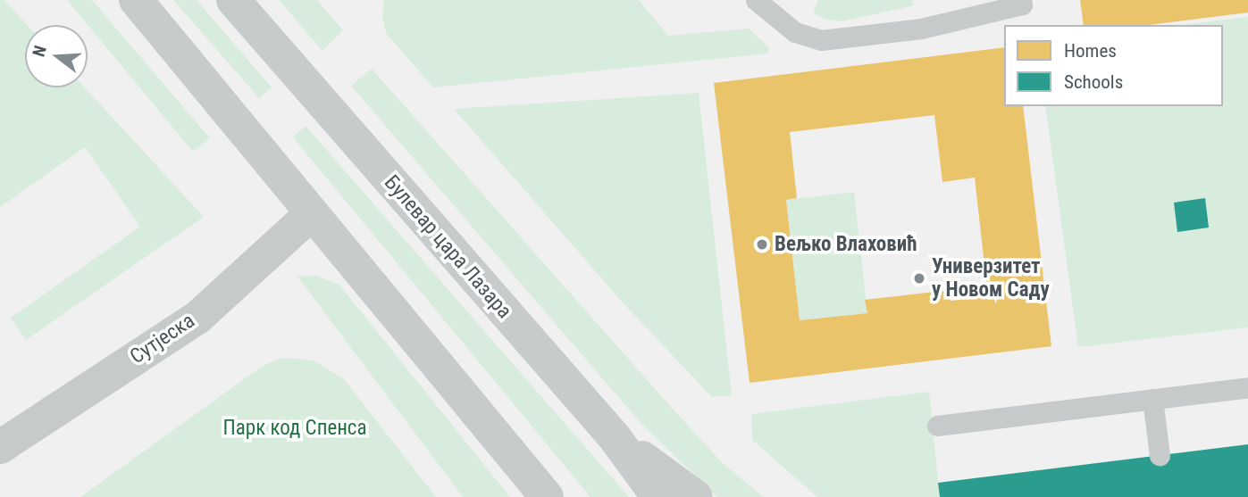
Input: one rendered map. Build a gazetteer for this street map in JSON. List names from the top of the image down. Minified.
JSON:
{"streets":{"main road":["Булевар цара Лазара"],"street":["Сутјеска"]},"parks":["Парк код Спенса"],"places":["Вељко Влаховић","Универзитет у Новом Саду"],"legend":["Homes","Schools"],"north":"left"}
